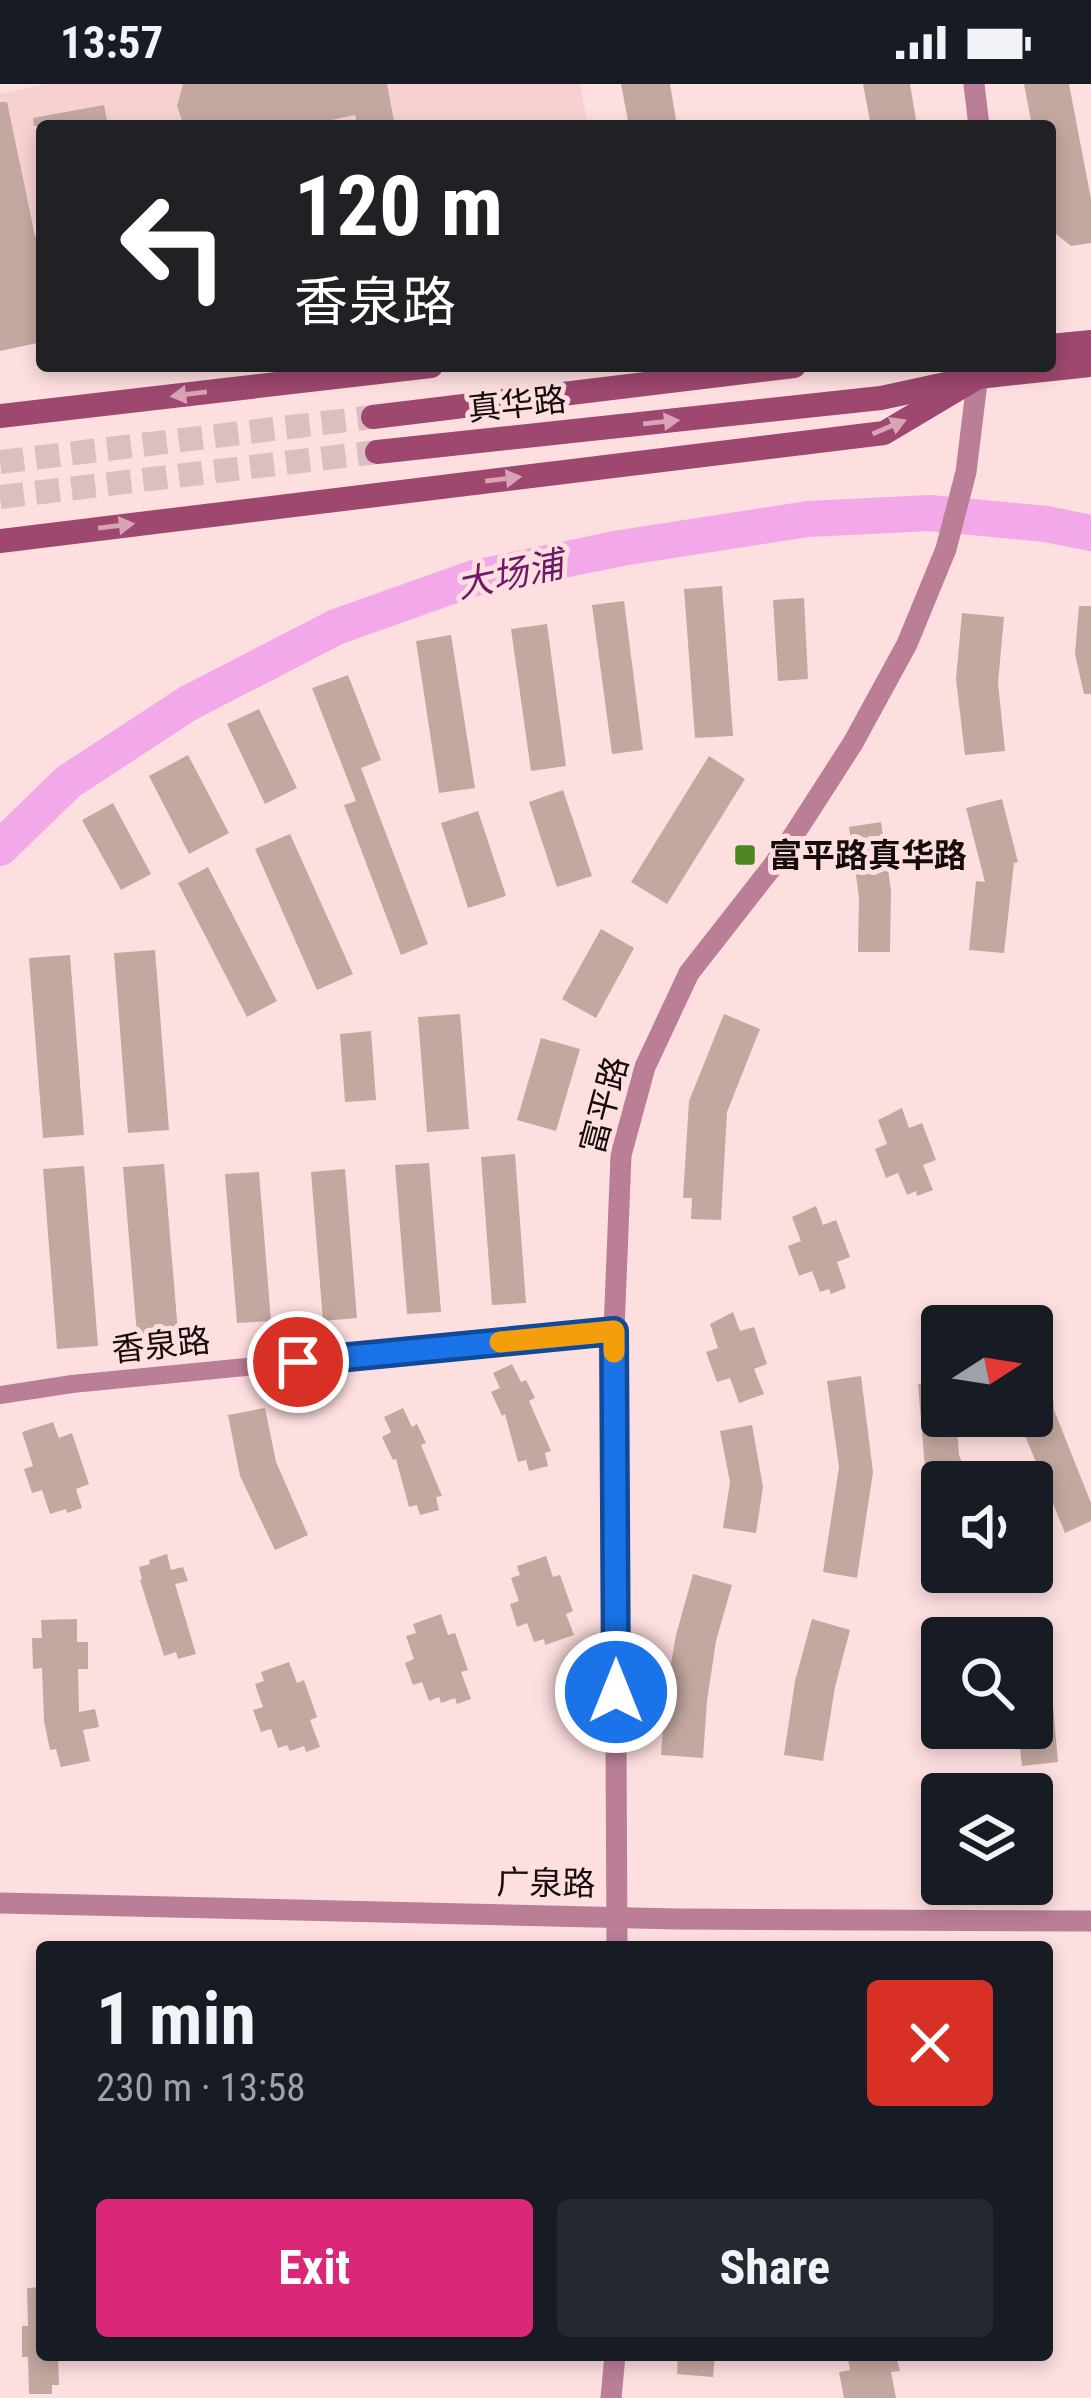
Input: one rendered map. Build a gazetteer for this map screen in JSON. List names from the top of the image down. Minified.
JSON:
{"streets":{"main road":["真华路"],"street":["富平路","香泉路","广泉路"]},"crossings":[["真华路","富平路"],["富平路","香泉路"],["富平路","广泉路"]],"water":["大场浦"],"places":{"transit":["富平路真华路"]},"north":"right","page":{"status":"13:57","turn":["120 m","香泉路"],"heading":["1 min","230 m · 13:58"],"buttons":["Exit","Share"]}}
